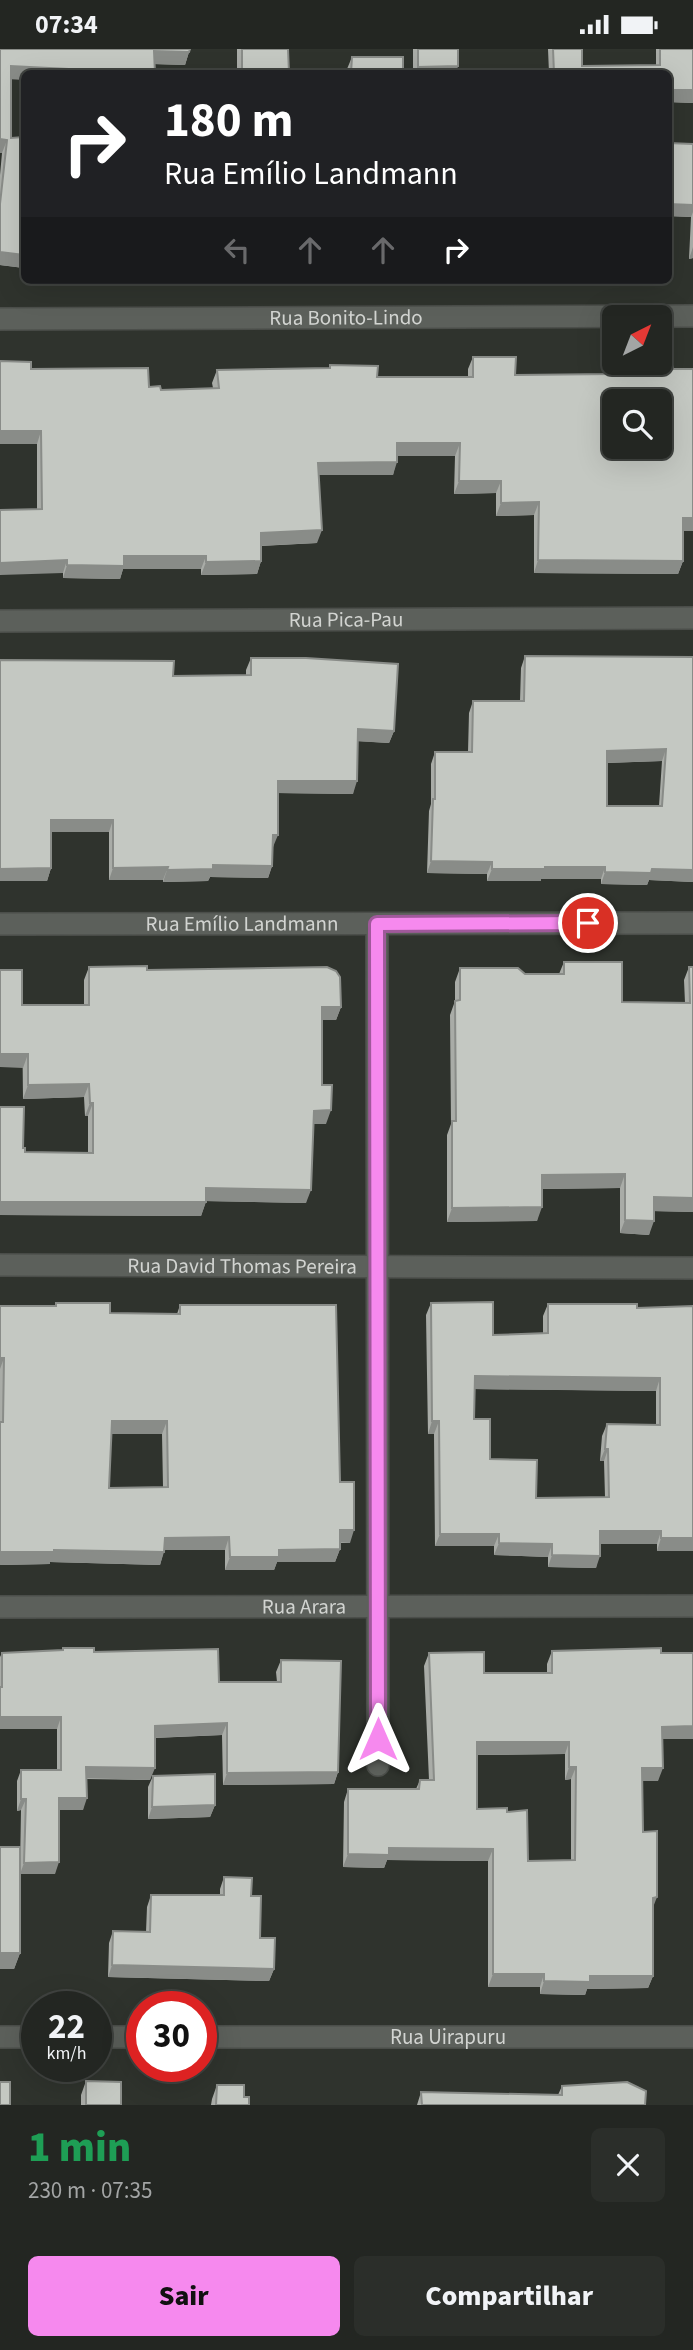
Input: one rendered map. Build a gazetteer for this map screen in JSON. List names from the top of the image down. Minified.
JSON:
{"streets":{"street":["Rua Bonito-Lindo","Rua Pica-Pau","Rua Emílio Landmann","Rua David Thomas Pereira","Rua Arara","Rua Uirapuru"]},"north":"top right","page":{"status":"07:34","turn":["180 m","Rua Emílio Landmann"],"speed":"22 km/h","limit":"30","heading":["1 min","230 m · 07:35"],"buttons":["Sair","Compartilhar"]}}
